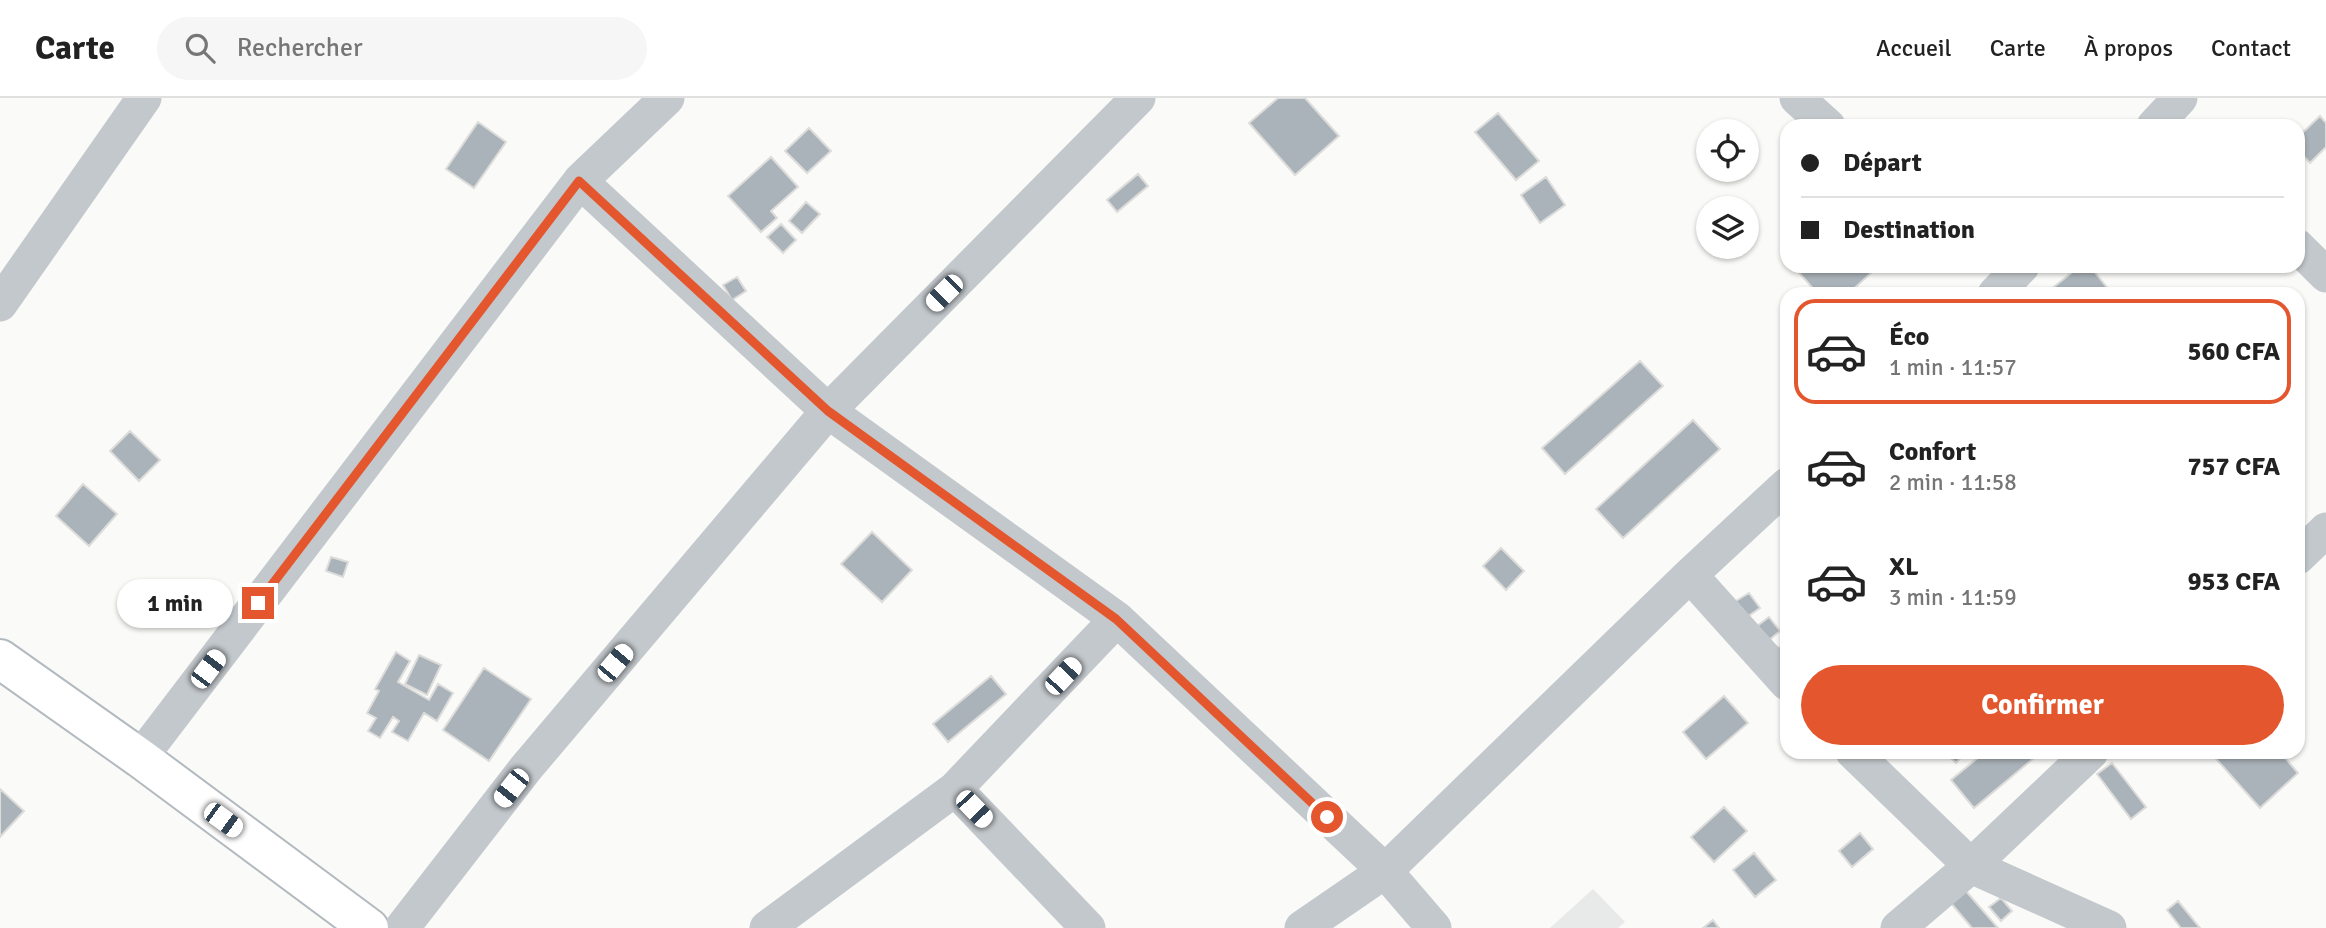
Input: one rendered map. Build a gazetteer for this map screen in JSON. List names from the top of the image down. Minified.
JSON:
{"page":{"header":"Carte","search":"Rechercher","nav":["Accueil","Carte","À propos","Contact"],"banner":["Départ","Destination"],"list":[{"name":"Éco","note":"1 min · 11:57","value":"560 CFA"},{"name":"Confort","note":"2 min · 11:58","value":"757 CFA"},{"name":"XL","note":"3 min · 11:59","value":"953 CFA"}],"bubble":"1 min","buttons":"Confirmer"}}
